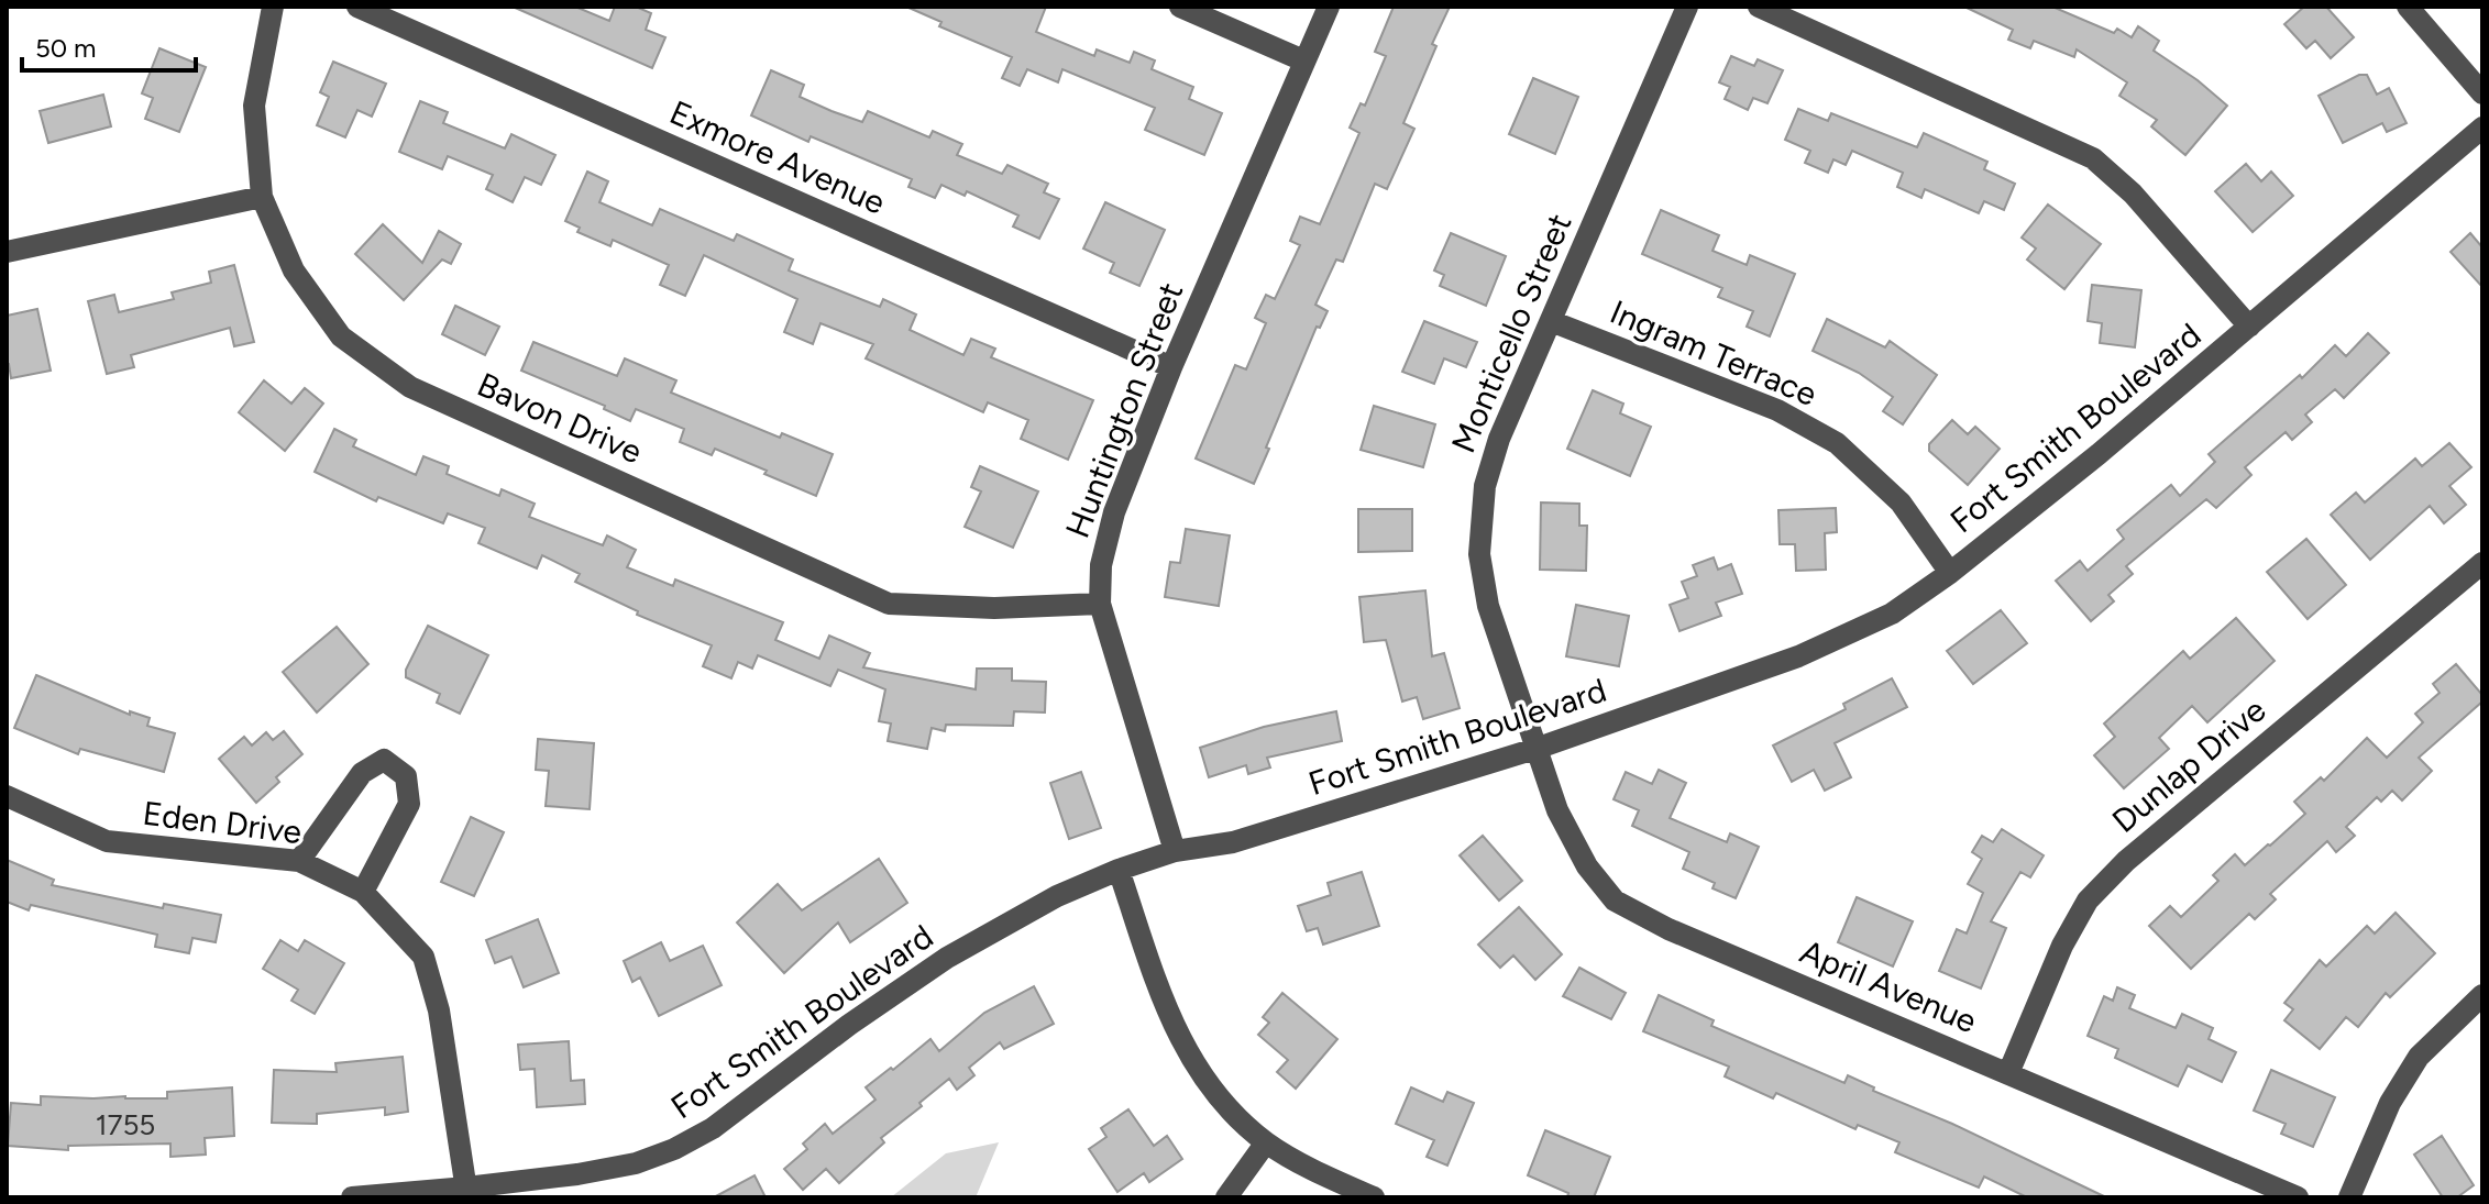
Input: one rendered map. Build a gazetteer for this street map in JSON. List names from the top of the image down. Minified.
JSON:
{"streets":{"street":["Exmore Avenue","Monticello Street","Ingram Terrace","Huntington Street","Bavon Drive","Fort Smith Boulevard","Dunlap Drive","Eden Drive","April Avenue"]},"crossings":[["Exmore Avenue","Huntington Street"],["Monticello Street","Ingram Terrace"],["Monticello Street","Fort Smith Boulevard"],["Monticello Street","April Avenue"],["Ingram Terrace","Fort Smith Boulevard"],["Huntington Street","Bavon Drive"],["Huntington Street","Fort Smith Boulevard"],["Fort Smith Boulevard","Eden Drive"],["Fort Smith Boulevard","April Avenue"],["Dunlap Drive","April Avenue"]],"house_numbers":["1755"],"scale_bar":"50 m"}
